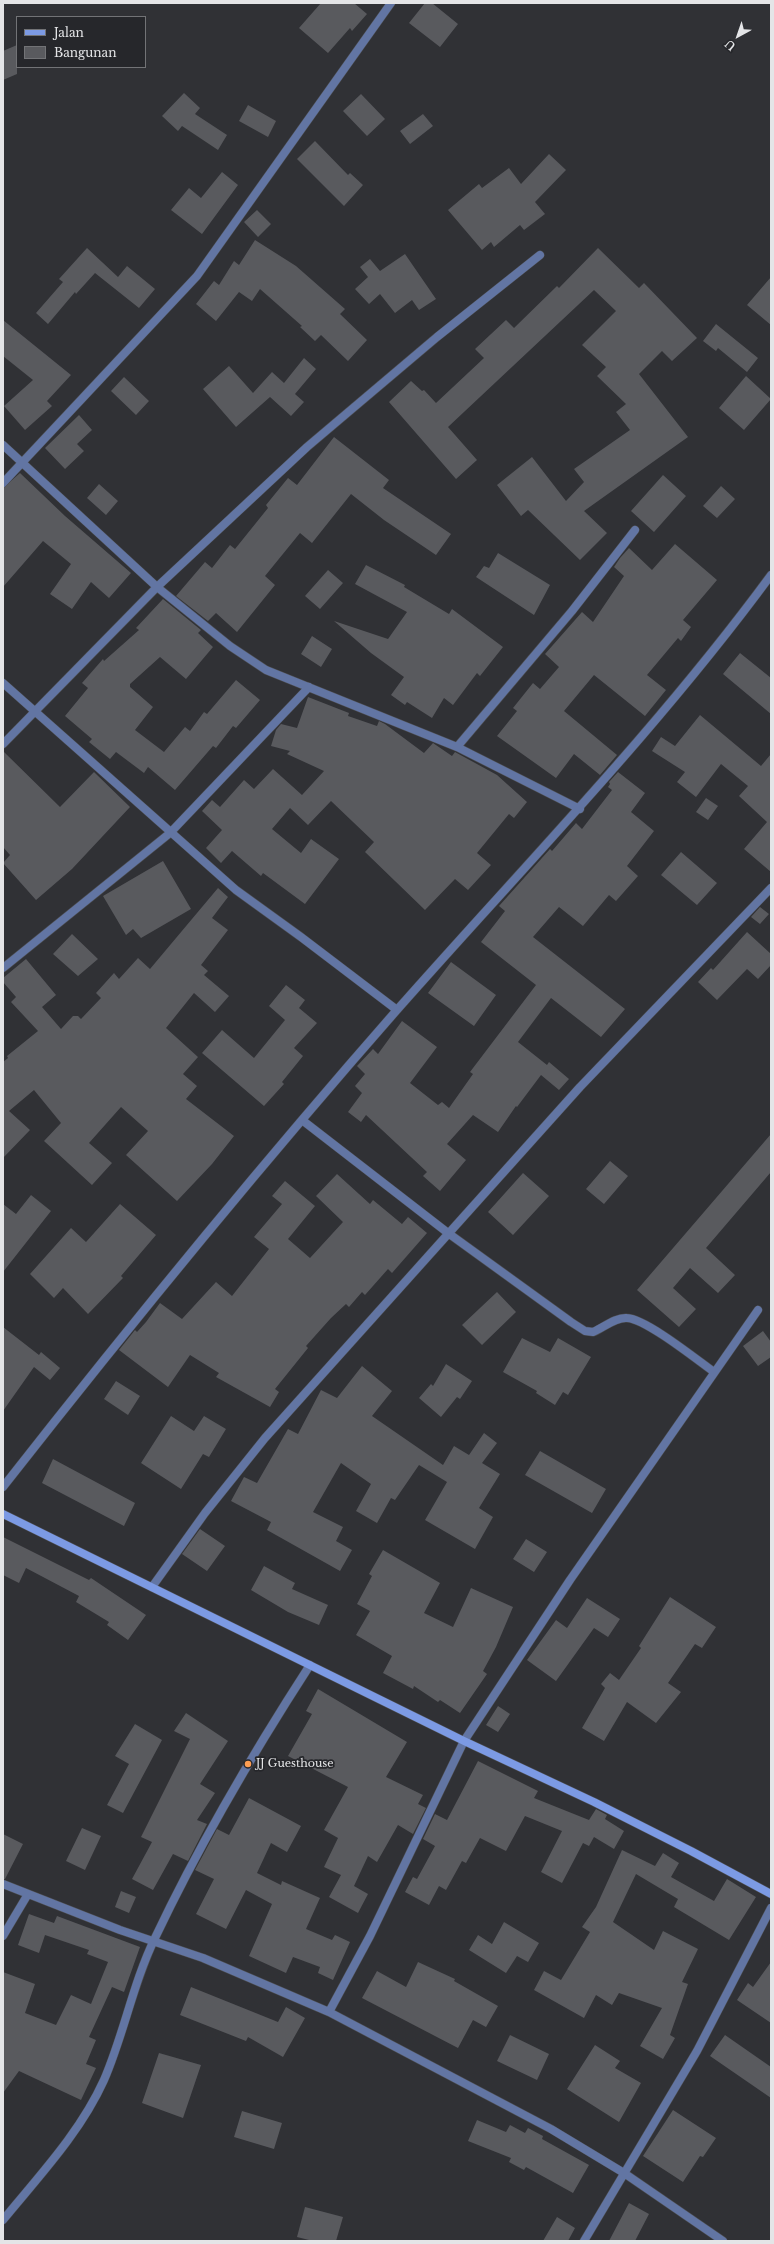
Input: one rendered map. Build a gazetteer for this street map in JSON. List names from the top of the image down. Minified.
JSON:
{"places":["JJ Guesthouse"],"legend":["Jalan","Bangunan"],"north":"bottom left"}
